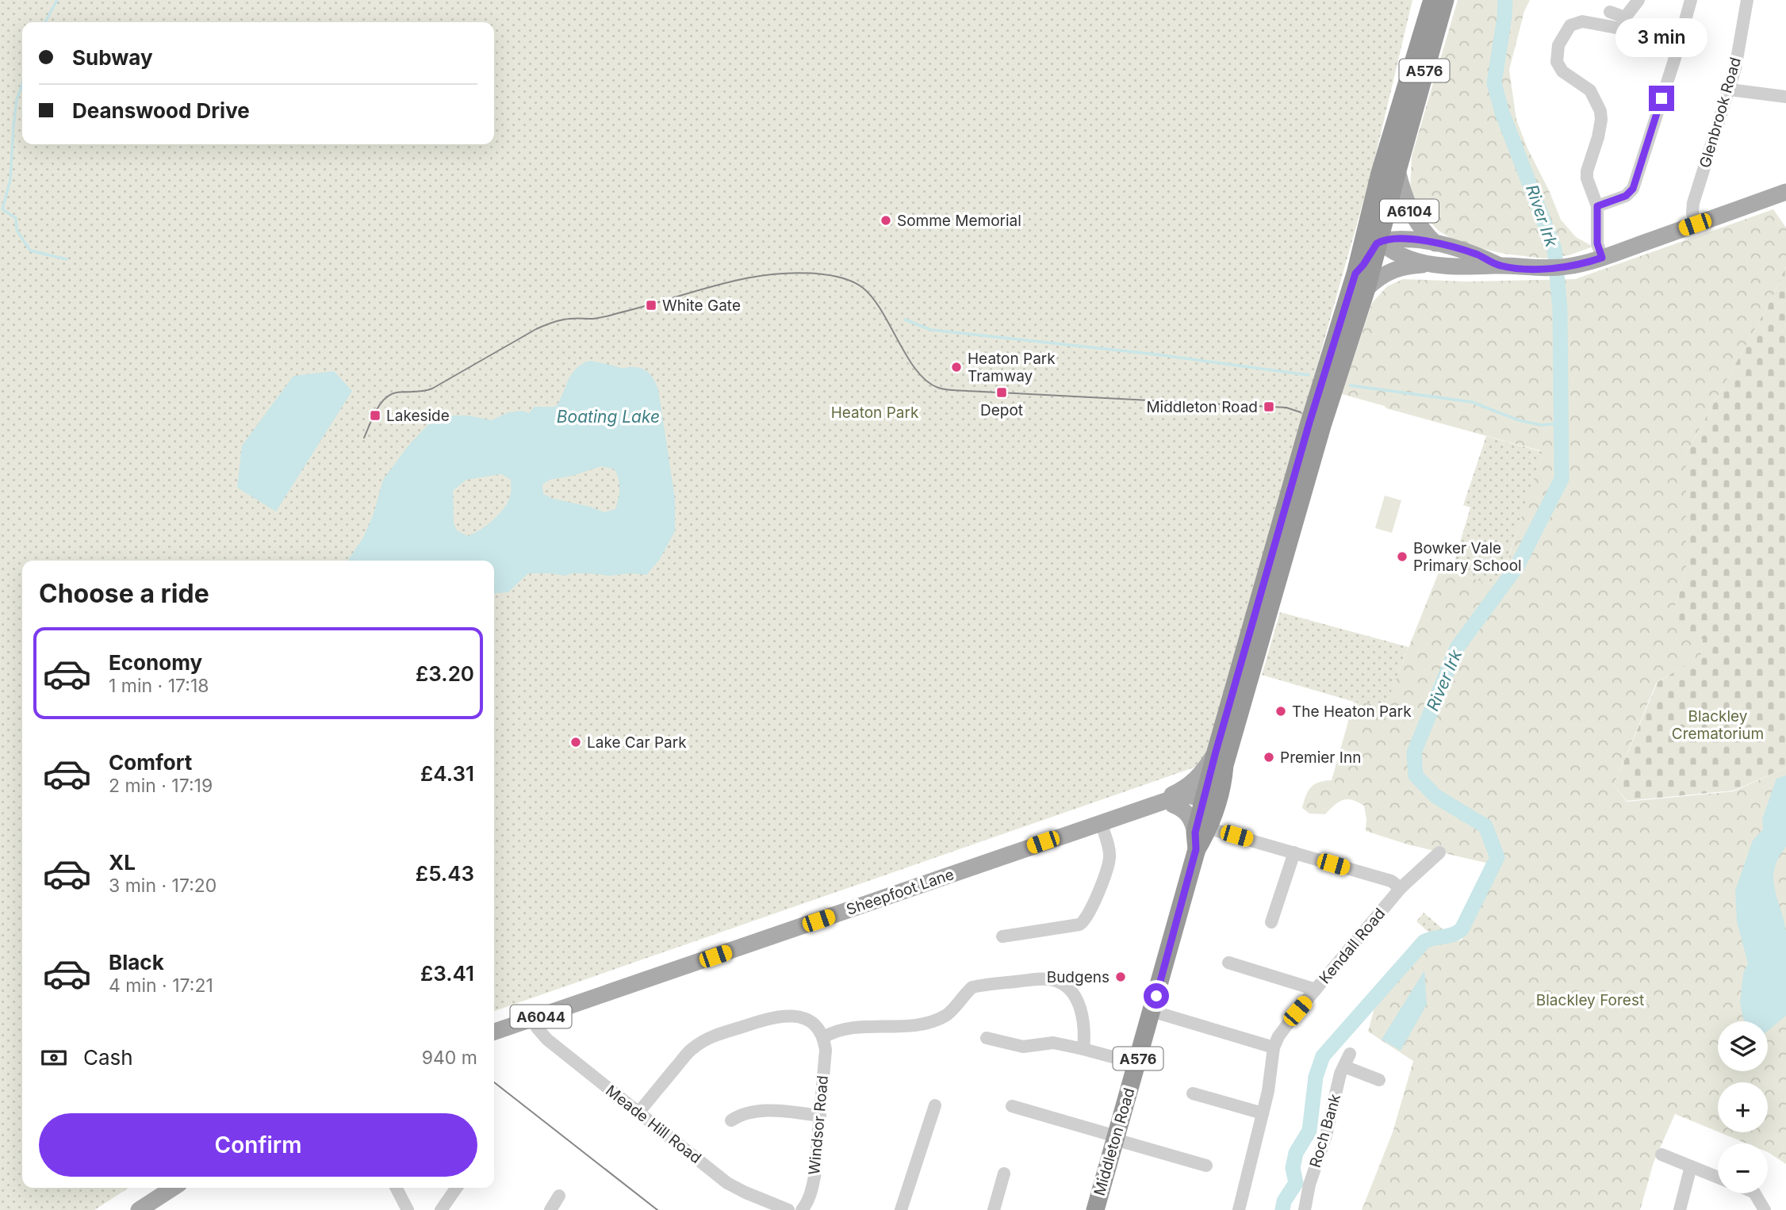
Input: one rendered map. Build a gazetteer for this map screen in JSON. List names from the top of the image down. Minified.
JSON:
{"streets":{"highway":["A576","Middleton Road"],"main road":["A6104","Sheepfoot Lane","A6044"],"street":["Glenbrook Road","Kendall Road","Meade Hill Road","Windsor Road","Roch Bank"]},"crossings":[["A576","Sheepfoot Lane"],["A576","Middleton Road"],["A6104","Middleton Road"],["Sheepfoot Lane","Meade Hill Road"],["Sheepfoot Lane","Middleton Road"]],"water":["River Irk","Boating Lake"],"parks":["Heaton Park","Blackley Crematorium","Blackley Forest"],"places":{"other":["Somme Memorial","Heaton Park Tramway","Bowker Vale Primary School","The Heaton Park","Lake Car Park","Premier Inn","Budgens"],"transit":["White Gate","Depot","Middleton Road","Lakeside"]},"page":{"bubble":"3 min","banner":["Subway","Deanswood Drive"],"heading":"Choose a ride","list":[{"name":"Economy","note":"1 min · 17:18","value":"£3.20"},{"name":"Comfort","note":"2 min · 17:19","value":"£4.31"},{"name":"XL","note":"3 min · 17:20","value":"£5.43"},{"name":"Black","note":"4 min · 17:21","value":"£3.41"}],"map_buttons":["+","−"],"pay":["Cash","940 m"],"buttons":"Confirm"}}
